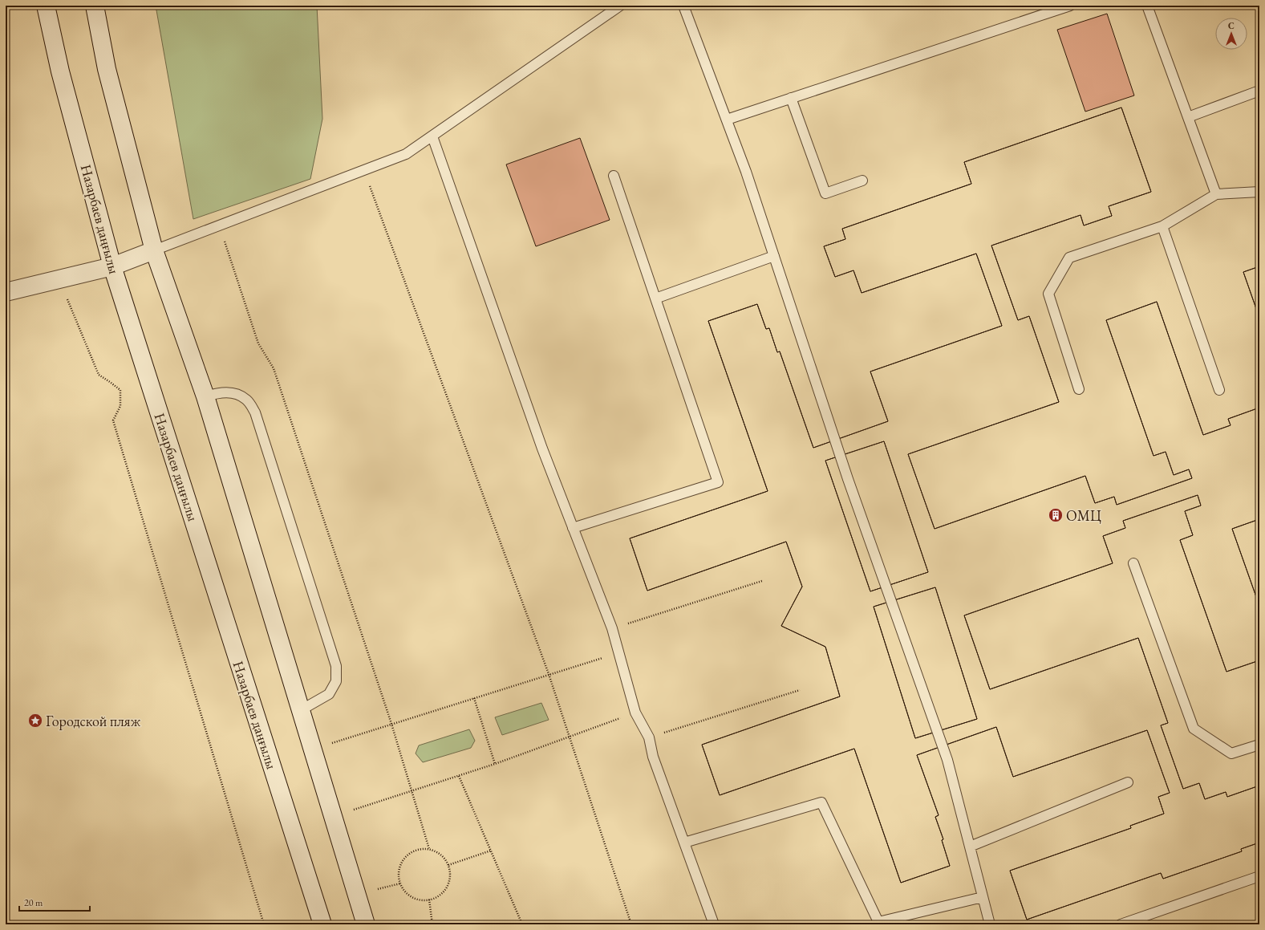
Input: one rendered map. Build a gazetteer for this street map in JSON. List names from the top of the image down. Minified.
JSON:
{"streets":{"main road":["Назарбаев даңғылы"]},"places":{"building":["ОМЦ"],"place":["Городской пляж"]},"scale_bar":"20 m","north":"top"}
